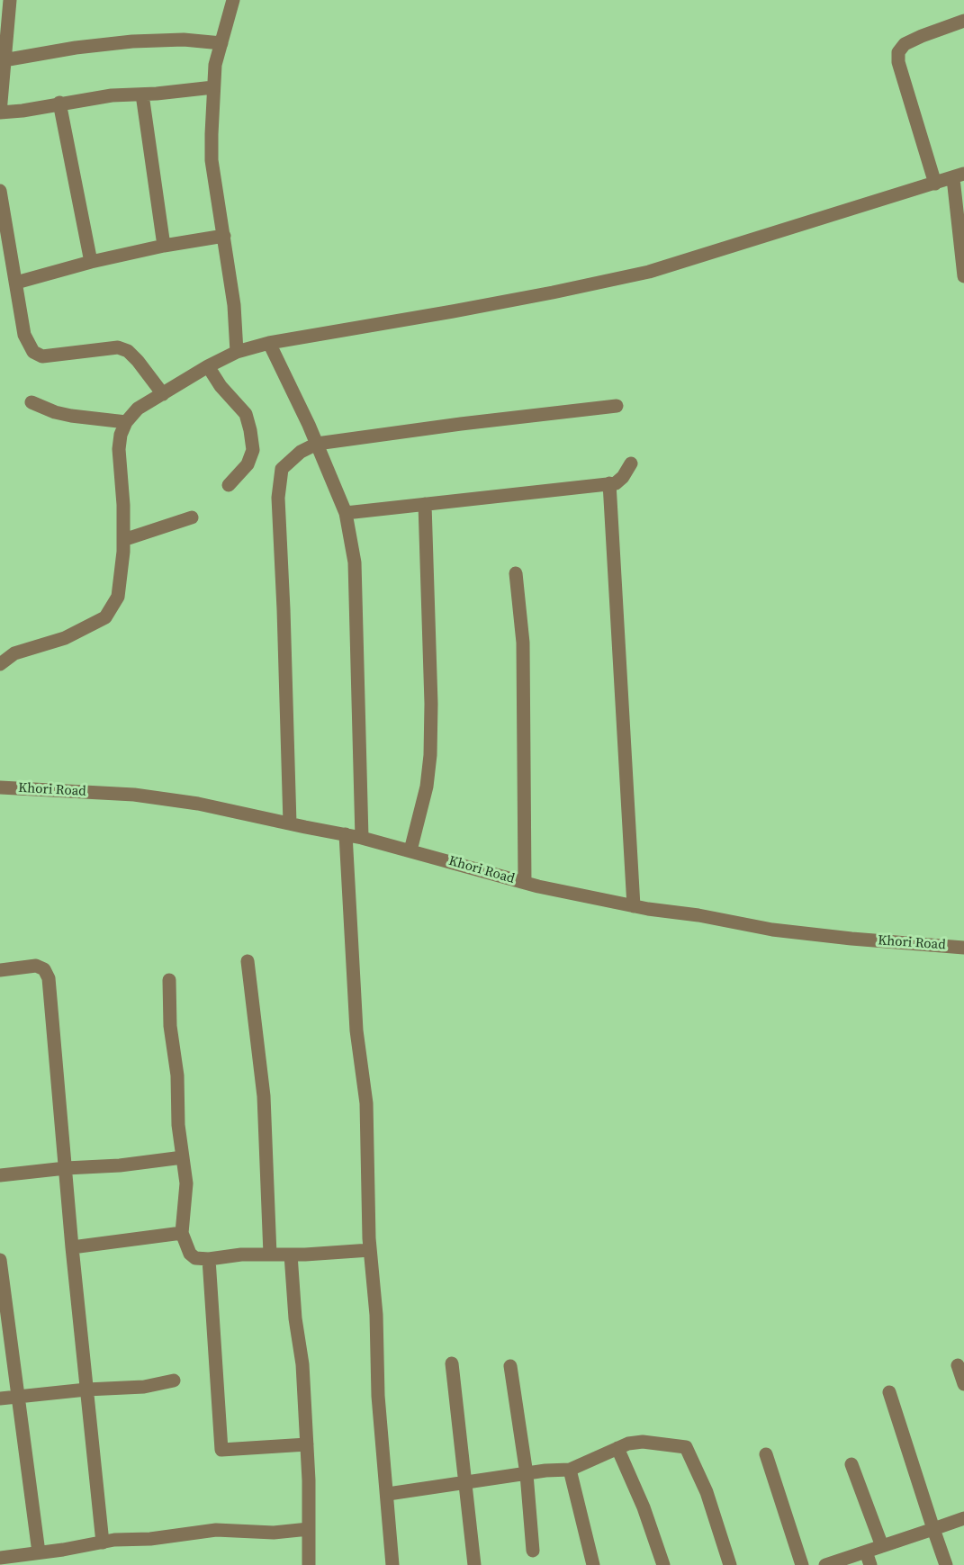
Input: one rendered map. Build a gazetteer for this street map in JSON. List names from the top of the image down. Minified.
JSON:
{"streets":{"street":["Khori Road"]}}
